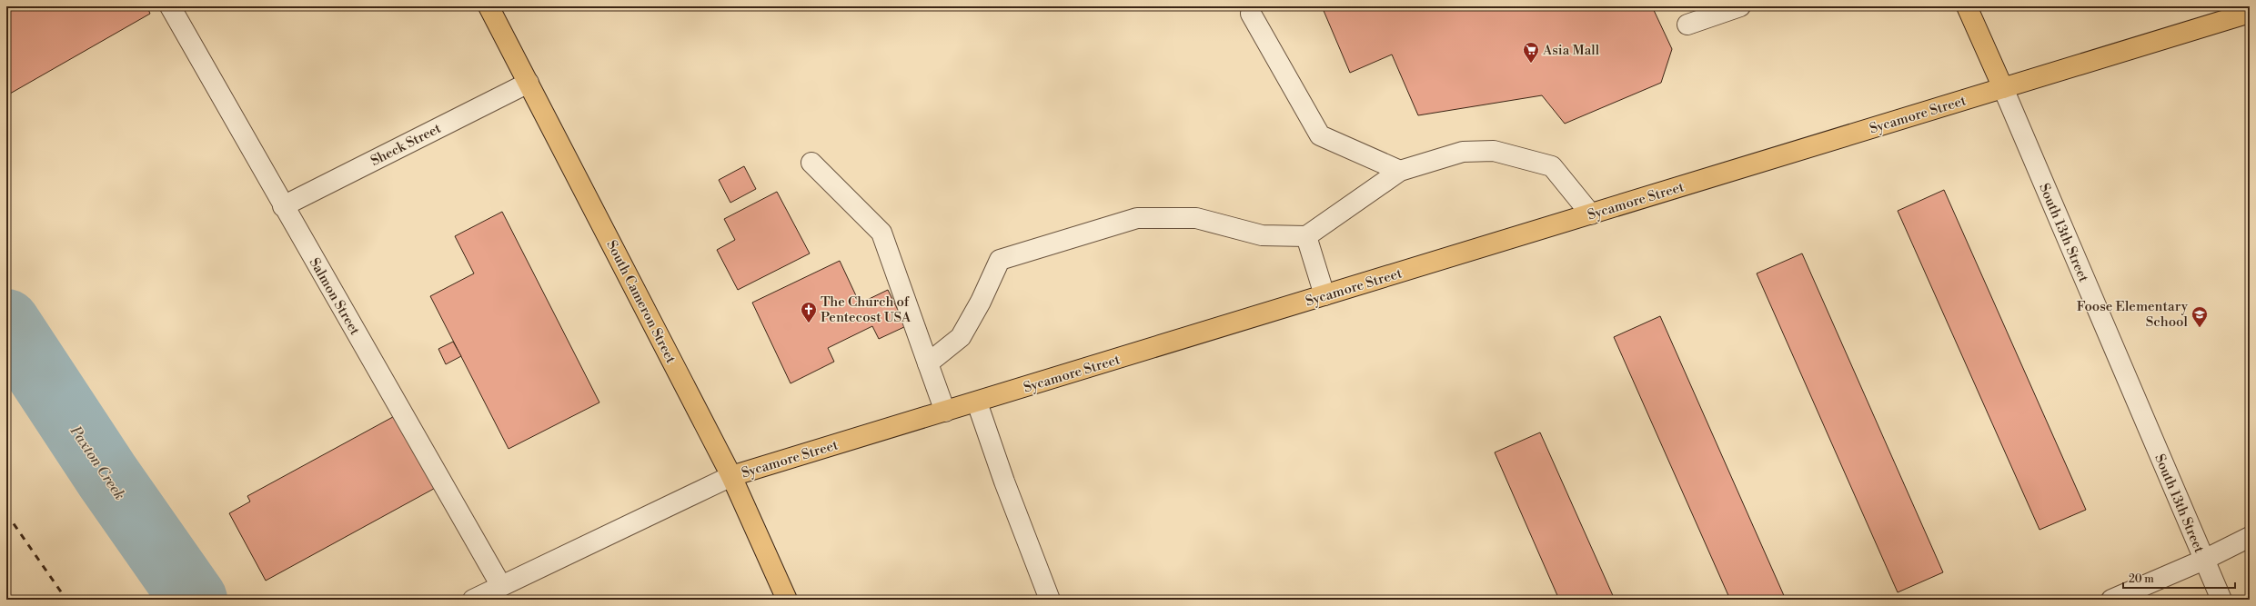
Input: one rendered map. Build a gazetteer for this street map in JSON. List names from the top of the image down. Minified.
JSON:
{"streets":{"main road":["Sycamore Street","South 13th Street","South Cameron Street"],"street":["Sheck Street","Salmon Street"]},"crossings":[["Sycamore Street","South 13th Street"],["Sycamore Street","Salmon Street"],["Sycamore Street","South Cameron Street"],["Sheck Street","Salmon Street"],["Sheck Street","South Cameron Street"]],"water":["Paxton Creek"],"places":{"supermarket":["Asia Mall"],"church":["The Church of Pentecost USA"],"school or university":["Foose Elementary School"]},"scale_bar":"20 m"}
